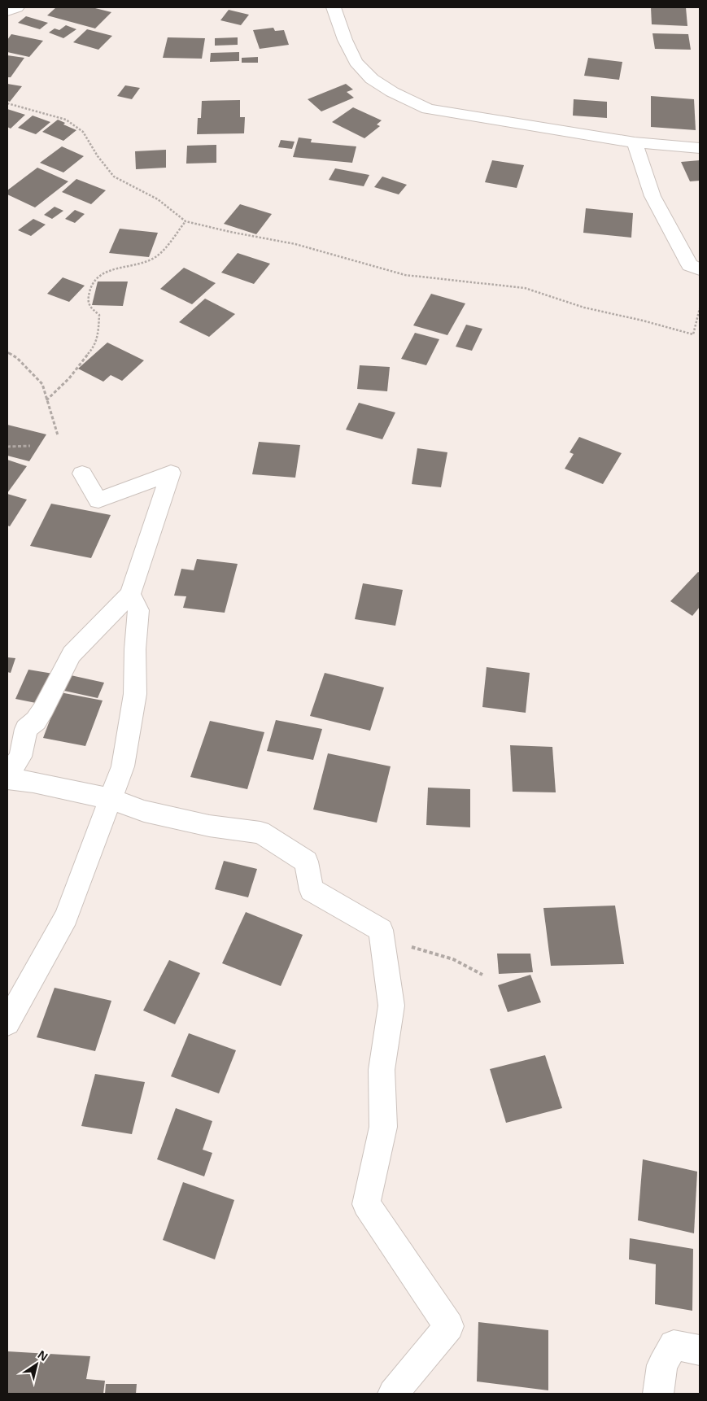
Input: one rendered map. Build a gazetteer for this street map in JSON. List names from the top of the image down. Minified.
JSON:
{"north":"top right"}
